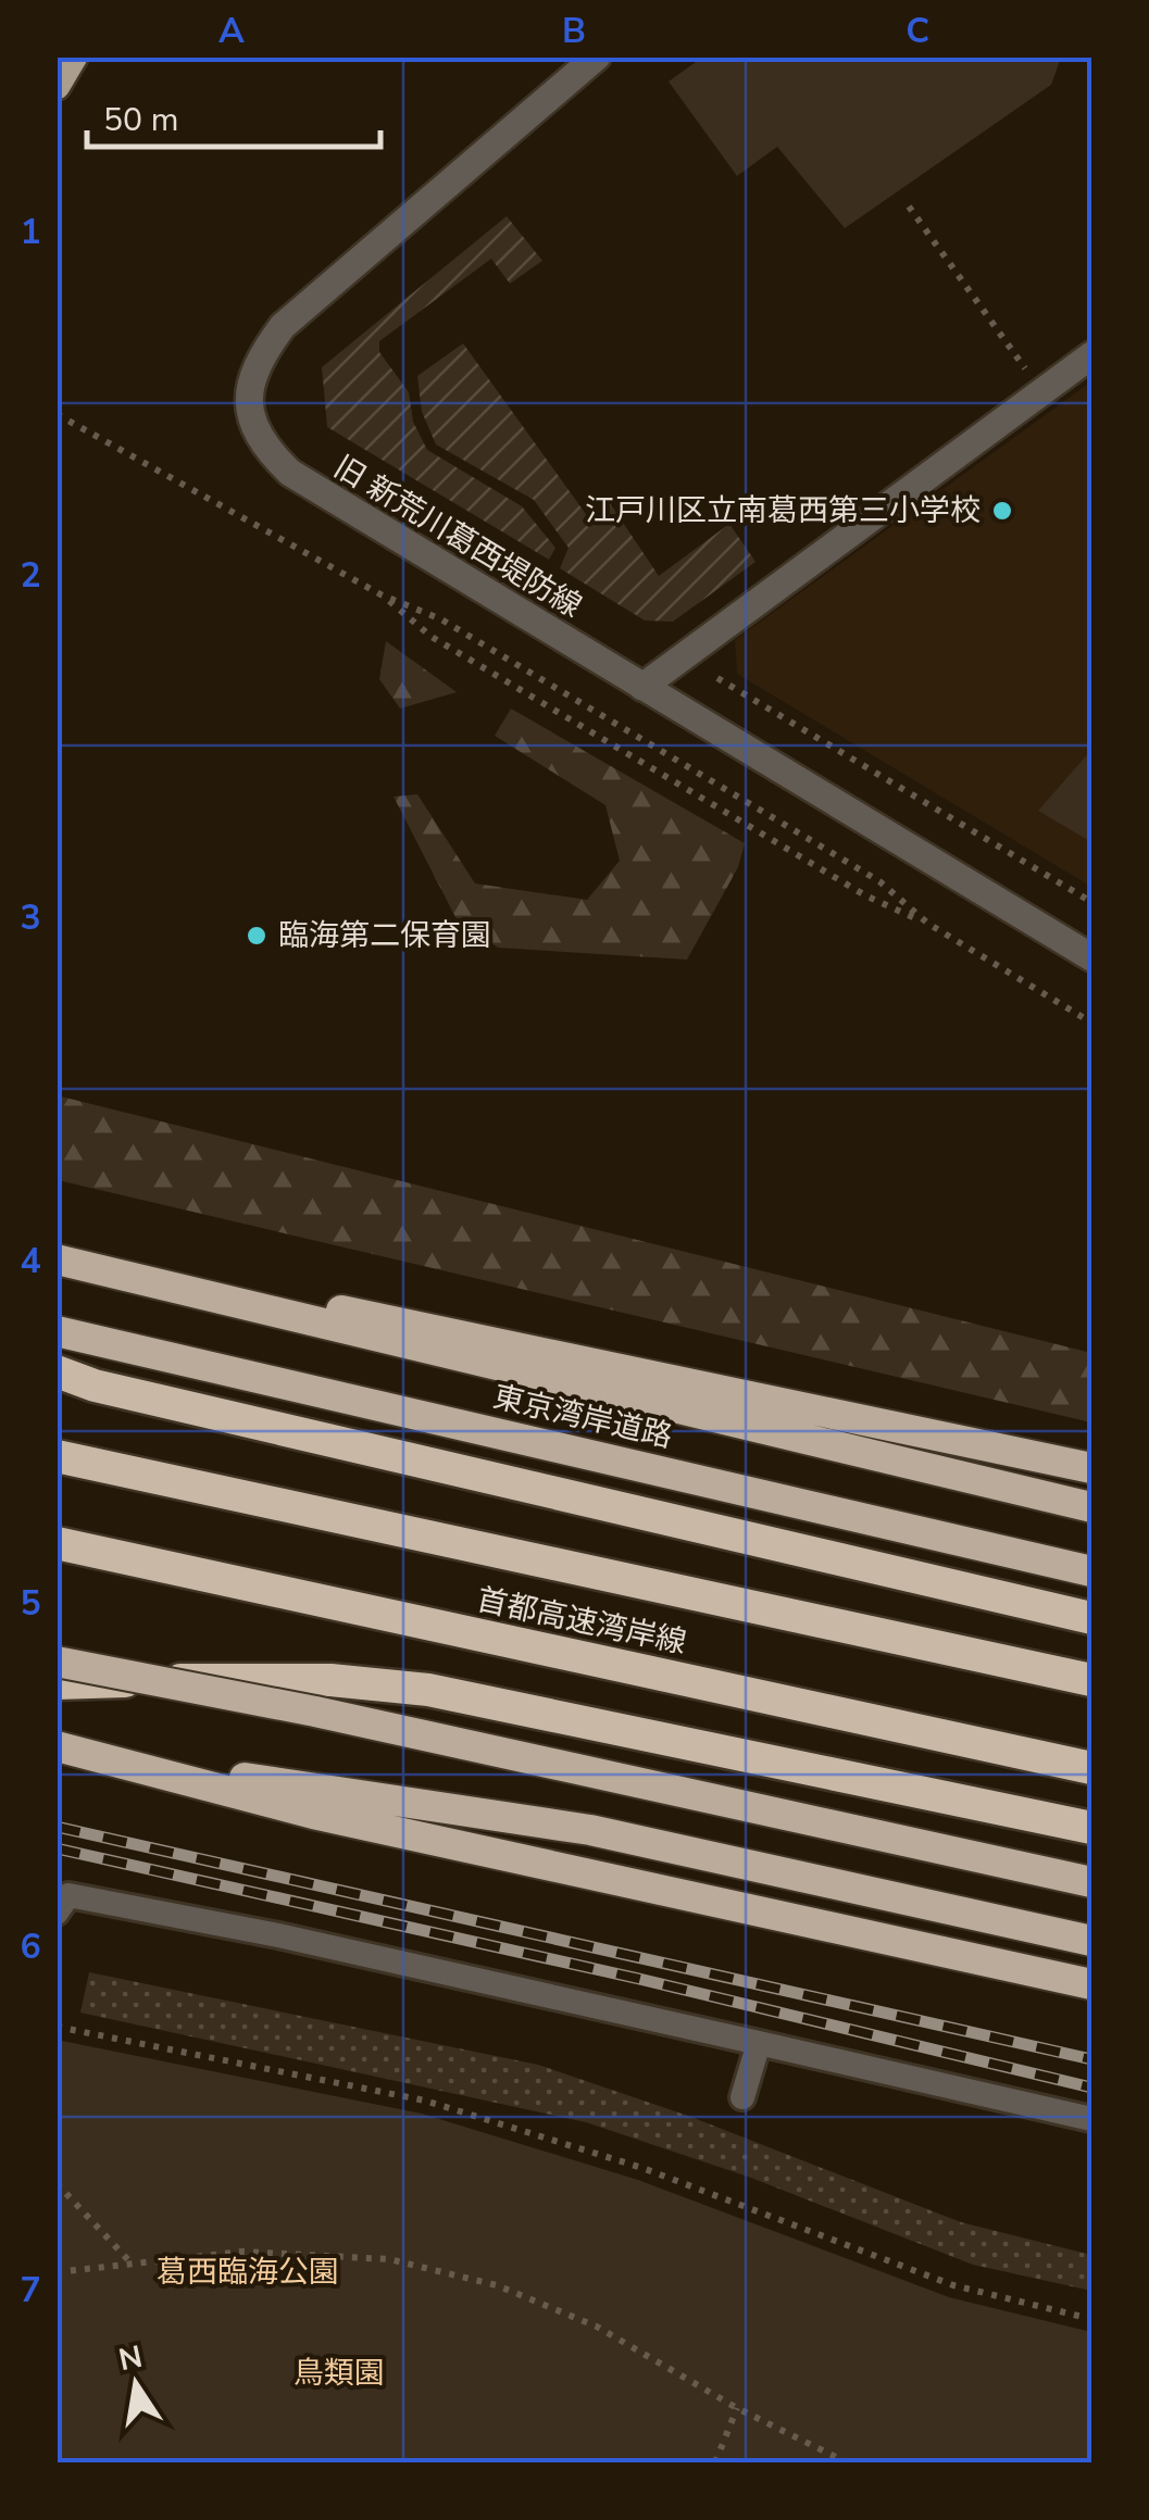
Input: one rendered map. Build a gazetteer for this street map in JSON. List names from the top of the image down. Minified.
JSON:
{"streets":{"highway":["東京湾岸道路","首都高速湾岸線"],"street":["旧 新荒川葛西堤防線"]},"parks":["葛西臨海公園","鳥類園"],"places":["江戸川区立南葛西第三小学校","臨海第二保育園"],"scale_bar":"50 m","north":"top","grid":{"columns":["A","B","C"],"rows":["1","2","3","4","5","6","7"]}}
